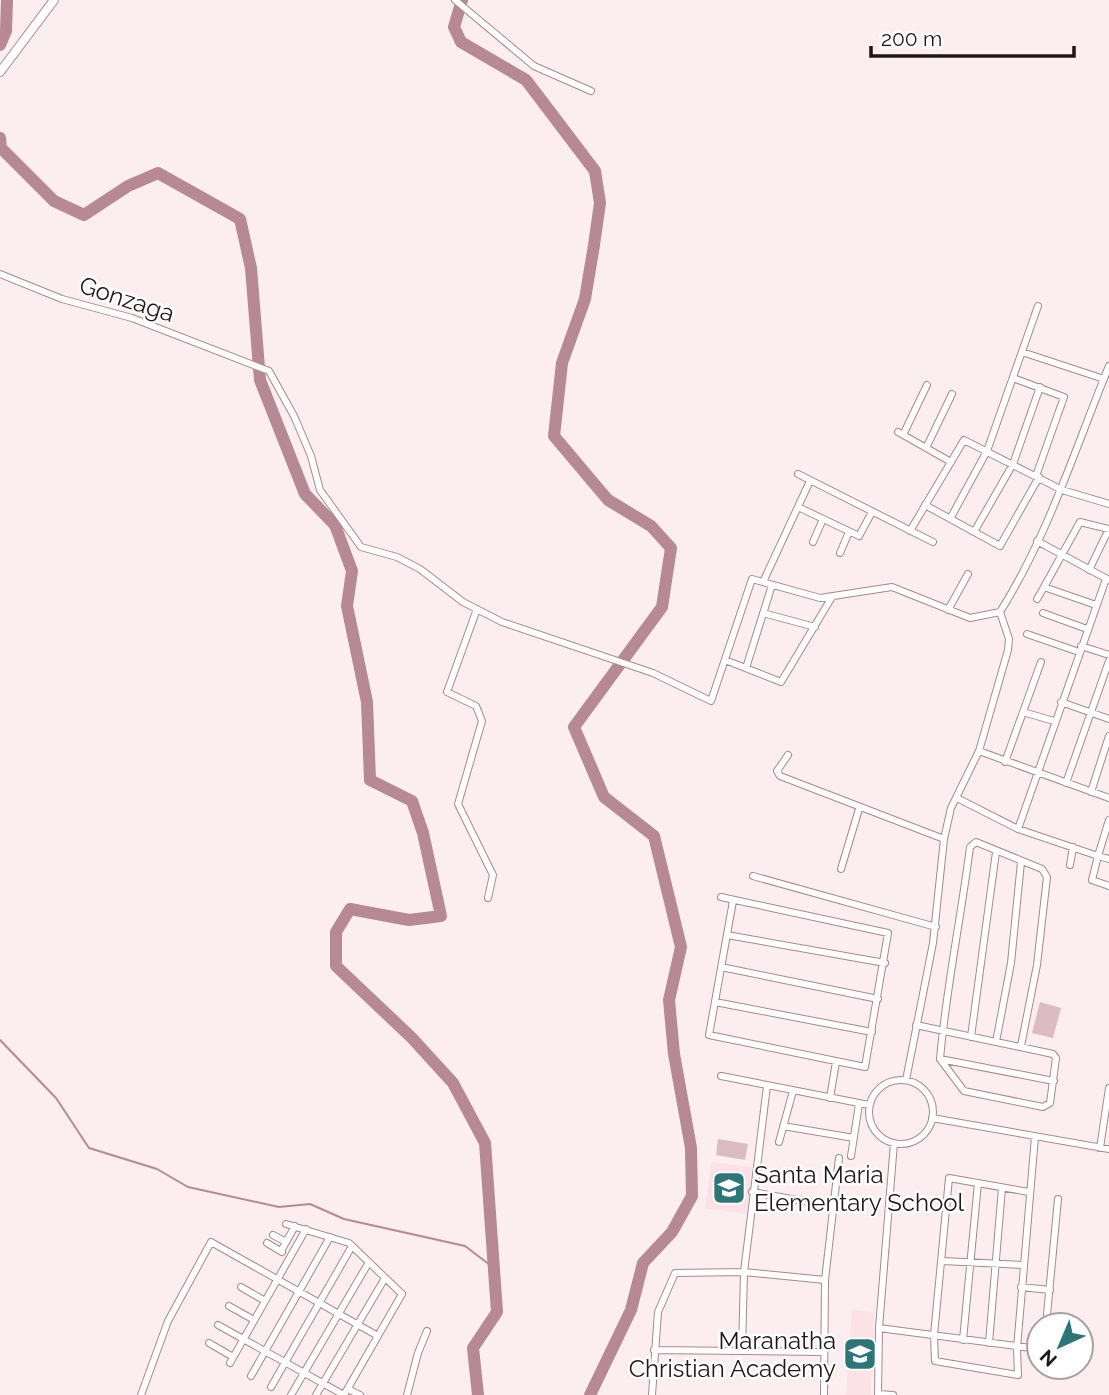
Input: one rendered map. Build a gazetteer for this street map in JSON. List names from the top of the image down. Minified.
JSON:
{"streets":{"street":["Gonzaga"]},"places":{"school or university":["Santa Maria Elementary School","Maranatha Christian Academy"]},"scale_bar":"200 m","north":"bottom left"}
